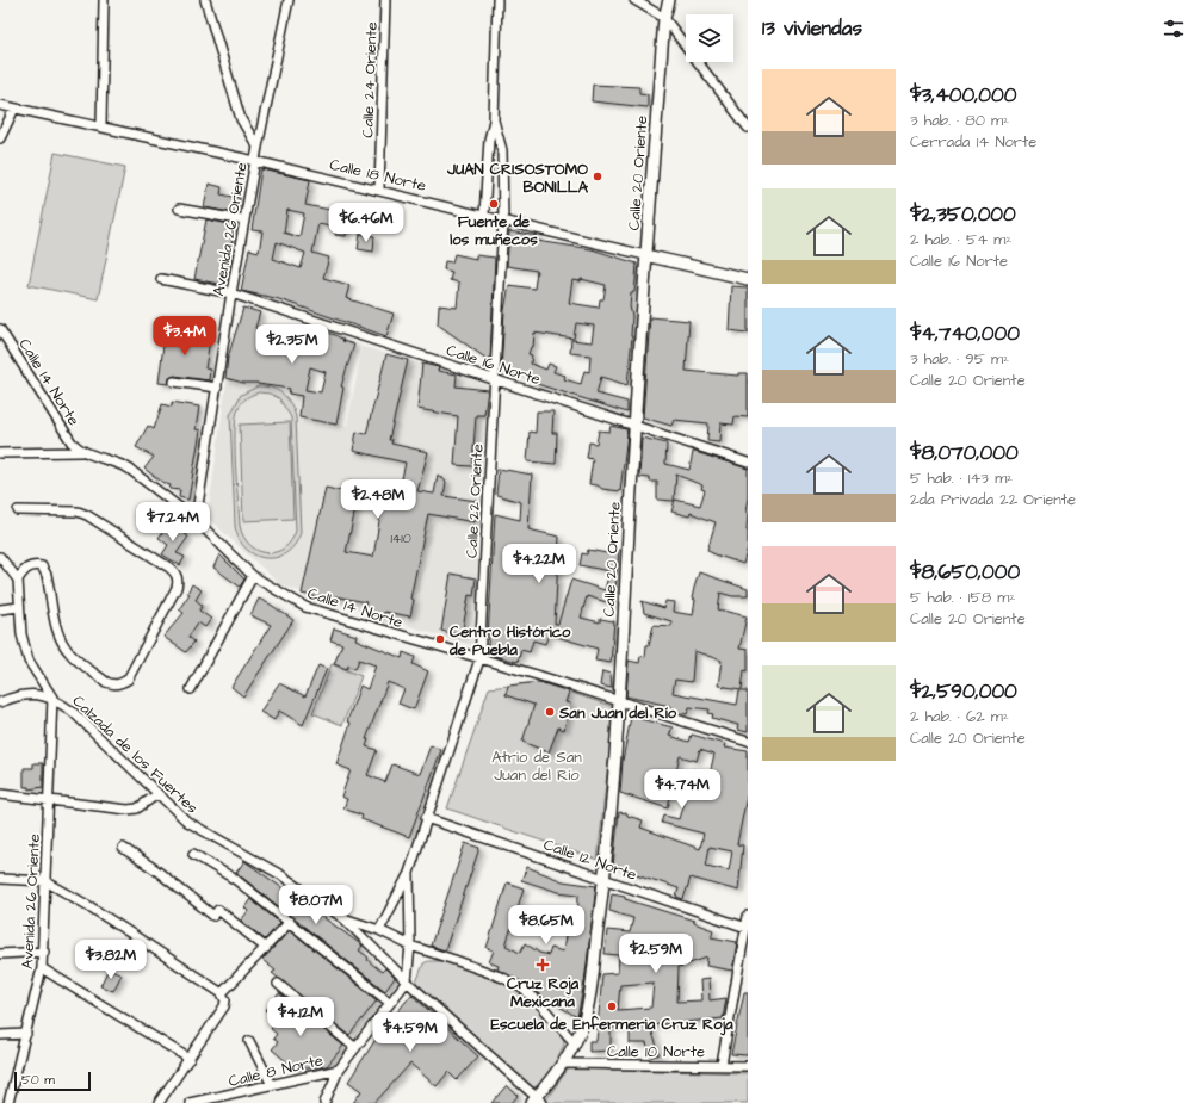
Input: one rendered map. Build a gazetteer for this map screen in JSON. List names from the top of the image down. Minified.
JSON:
{"streets":{"street":["Calle 24 Oriente","Calle 20 Oriente","Calle 18 Norte","Avenida 26 Oriente","Calle 16 Norte","Calle 14 Norte","Calle 22 Oriente","Calzada de los Fuertes","Calle 12 Norte","Calle 10 Norte","Calle 8 Norte"]},"crossings":[["Calle 24 Oriente","Calle 18 Norte"],["Calle 20 Oriente","Calle 18 Norte"],["Calle 20 Oriente","Calle 16 Norte"],["Calle 20 Oriente","Calle 14 Norte"],["Calle 20 Oriente","Calzada de los Fuertes"],["Calle 20 Oriente","Calle 12 Norte"],["Calle 20 Oriente","Calle 10 Norte"],["Calle 18 Norte","Avenida 26 Oriente"],["Calle 18 Norte","Calle 22 Oriente"],["Avenida 26 Oriente","Calle 16 Norte"],["Avenida 26 Oriente","Calle 14 Norte"],["Avenida 26 Oriente","Calzada de los Fuertes"],["Calle 16 Norte","Calle 22 Oriente"],["Calle 14 Norte","Calle 22 Oriente"],["Calle 22 Oriente","Calzada de los Fuertes"],["Calle 22 Oriente","Calle 12 Norte"],["Calle 22 Oriente","Calle 8 Norte"]],"parks":["Atrio de San Juan del Río"],"places":{"other":["JUAN CRISOSTOMO BONILLA","Fuente de los muñecos","Centro Histórico de Puebla","San Juan del Río","Escuela de Enfermeria Cruz Roja"],"health":["Cruz Roja Mexicana"]},"house_numbers":["1410"],"scale_bar":"50 m","page":{"heading":"13 viviendas","list":[{"name":"$3,400,000","note":"3 hab. · 80 m² · Cerrada 14 Norte"},{"name":"$2,350,000","note":"2 hab. · 54 m² · Calle 16 Norte"},{"name":"$4,740,000","note":"3 hab. · 95 m² · Calle 20 Oriente"},{"name":"$8,070,000","note":"5 hab. · 143 m² · 2da Privada 22 Oriente"},{"name":"$8,650,000","note":"5 hab. · 158 m² · Calle 20 Oriente"},{"name":"$2,590,000","note":"2 hab. · 62 m² · Calle 20 Oriente"}],"price":["$6.46M","$3.4M","$2.35M","$2.48M","$7.24M","$4.22M","$4.74M","$8.07M","$8.65M","$2.59M","$3.82M","$4.12M","$4.59M"],"scale":"50 m"}}
